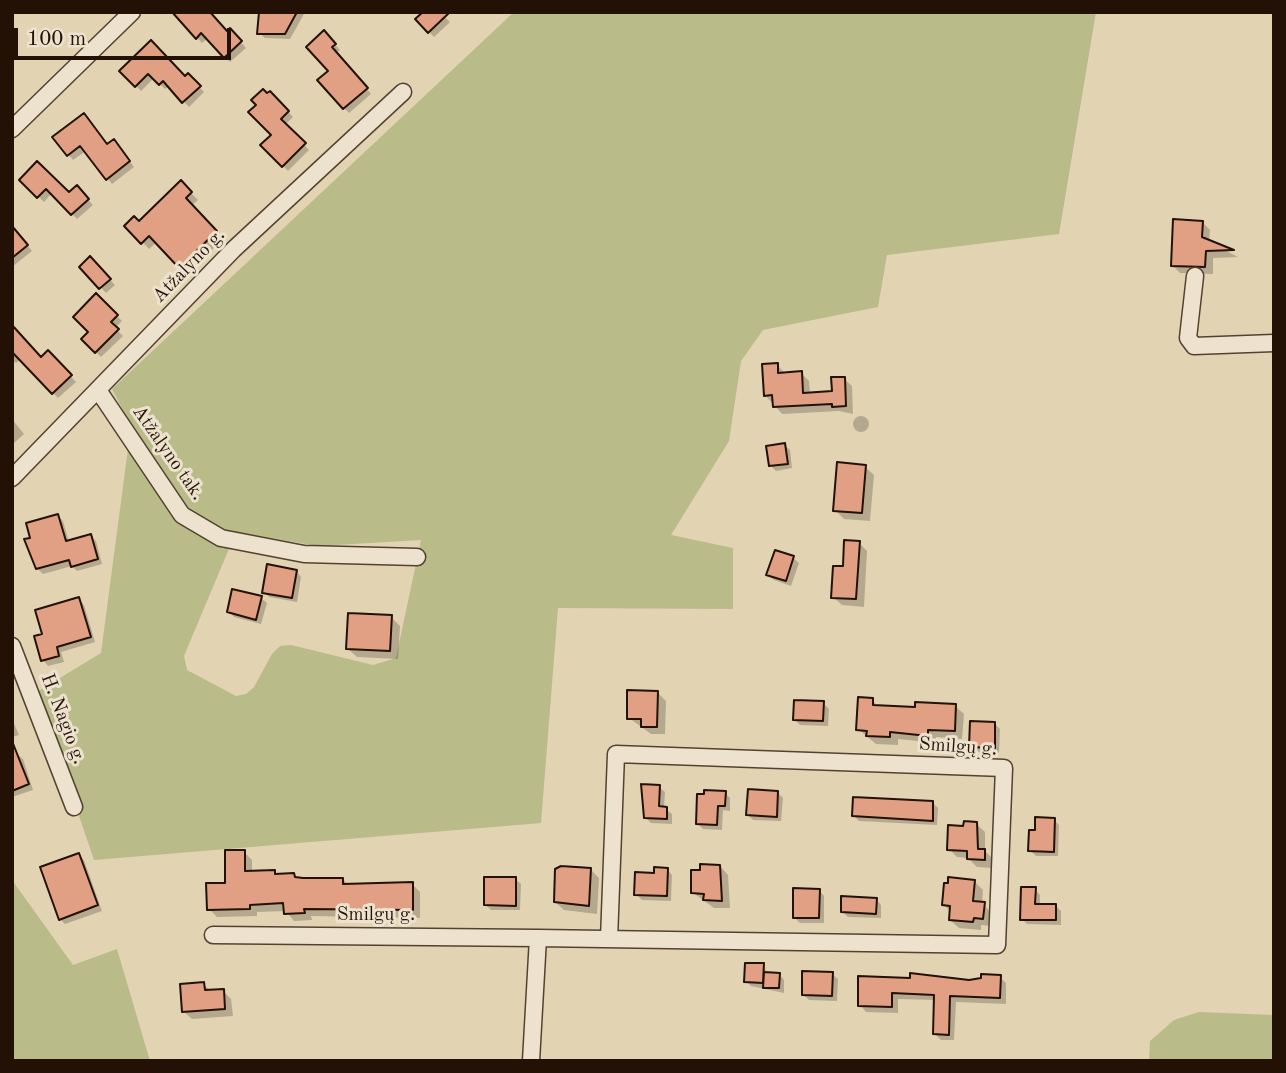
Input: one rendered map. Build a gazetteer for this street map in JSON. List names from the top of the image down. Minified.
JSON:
{"streets":{"street":["Atžalyno g.","Atžalyno tak.","H. Nagio g.","Smilgų g."]},"crossings":[["Atžalyno g.","Atžalyno tak."]],"scale_bar":"100 m"}
